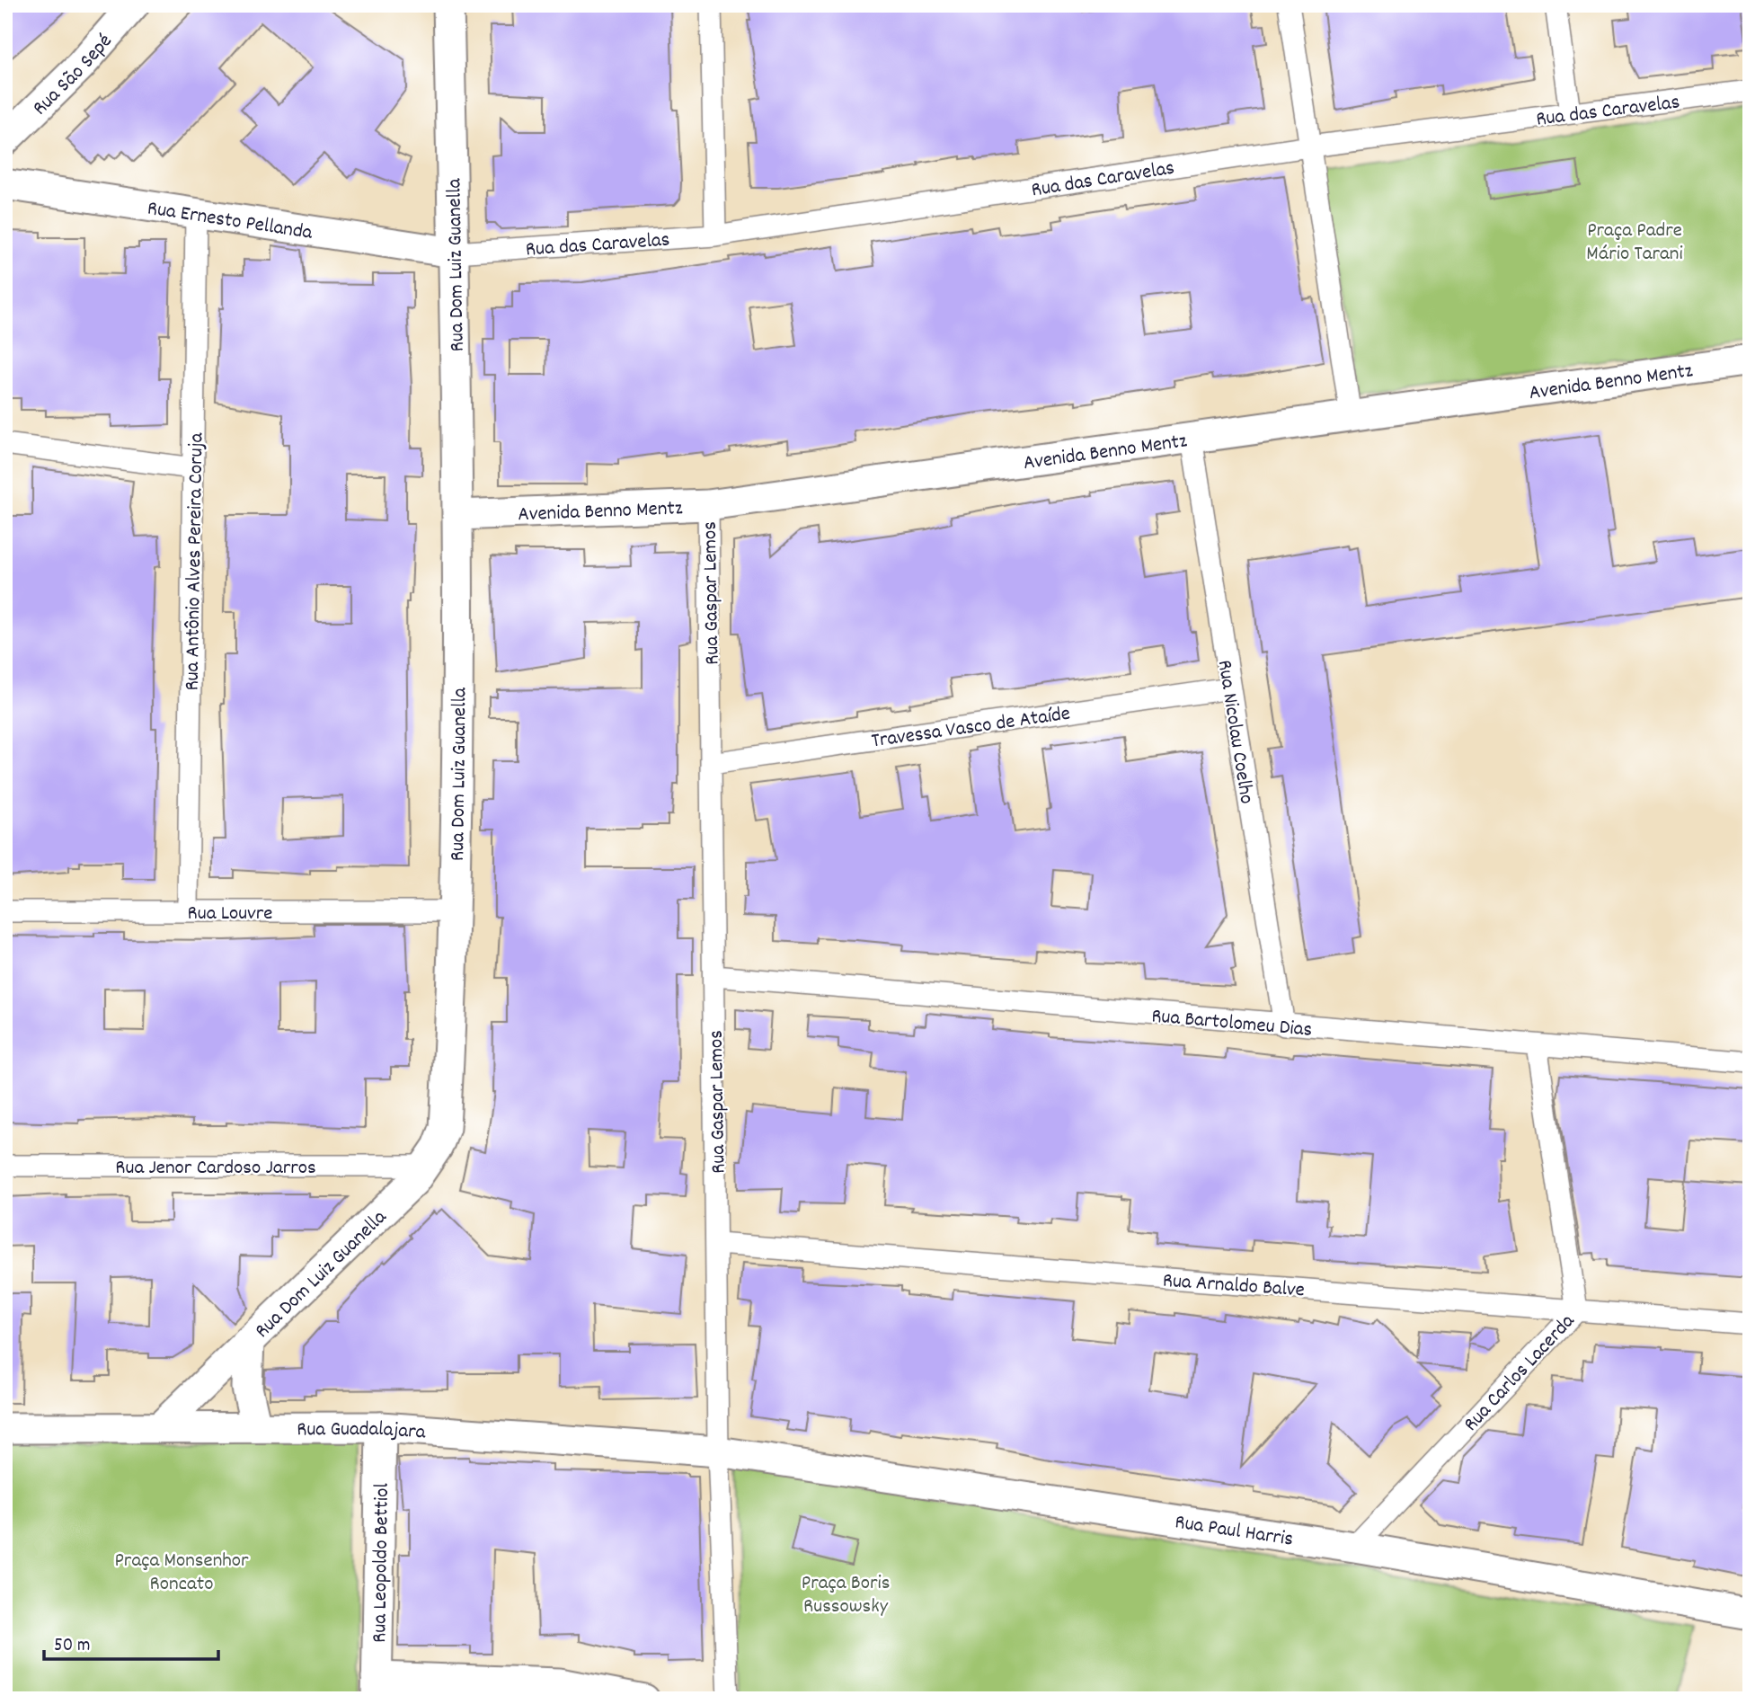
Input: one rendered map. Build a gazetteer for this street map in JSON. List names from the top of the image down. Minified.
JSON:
{"streets":{"street":["Rua São Sepé","Rua das Caravelas","Rua Ernesto Pellanda","Rua Dom Luiz Guanella","Avenida Benno Mentz","Rua Antônio Alves Pereira Coruja","Rua Gaspar Lemos","Travessa Vasco de Ataíde","Rua Nicolau Coelho","Rua Louvre","Rua Bartolomeu Dias","Rua Jenor Cardoso Jarros","Rua Arnaldo Balve","Rua Carlos Lacerda","Rua Guadalajara","Rua Paul Harris","Rua Leopoldo Bettiol"]},"crossings":[["Rua das Caravelas","Rua Ernesto Pellanda"],["Rua das Caravelas","Rua Dom Luiz Guanella"],["Rua Ernesto Pellanda","Rua Dom Luiz Guanella"],["Rua Ernesto Pellanda","Rua Antônio Alves Pereira Coruja"],["Rua Dom Luiz Guanella","Avenida Benno Mentz"],["Rua Dom Luiz Guanella","Rua Louvre"],["Rua Dom Luiz Guanella","Rua Jenor Cardoso Jarros"],["Rua Dom Luiz Guanella","Rua Guadalajara"],["Avenida Benno Mentz","Rua Gaspar Lemos"],["Avenida Benno Mentz","Rua Nicolau Coelho"],["Rua Antônio Alves Pereira Coruja","Rua Louvre"],["Rua Gaspar Lemos","Travessa Vasco de Ataíde"],["Rua Gaspar Lemos","Rua Bartolomeu Dias"],["Rua Gaspar Lemos","Rua Arnaldo Balve"],["Rua Gaspar Lemos","Rua Guadalajara"],["Rua Gaspar Lemos","Rua Paul Harris"],["Travessa Vasco de Ataíde","Rua Nicolau Coelho"],["Rua Nicolau Coelho","Rua Bartolomeu Dias"],["Rua Bartolomeu Dias","Rua Carlos Lacerda"],["Rua Arnaldo Balve","Rua Carlos Lacerda"],["Rua Carlos Lacerda","Rua Paul Harris"],["Rua Guadalajara","Rua Paul Harris"],["Rua Guadalajara","Rua Leopoldo Bettiol"]],"parks":["Praça Padre Mário Tarani","Praça Monsenhor Roncato","Praça Boris Russowsky"],"scale_bar":"50 m"}
